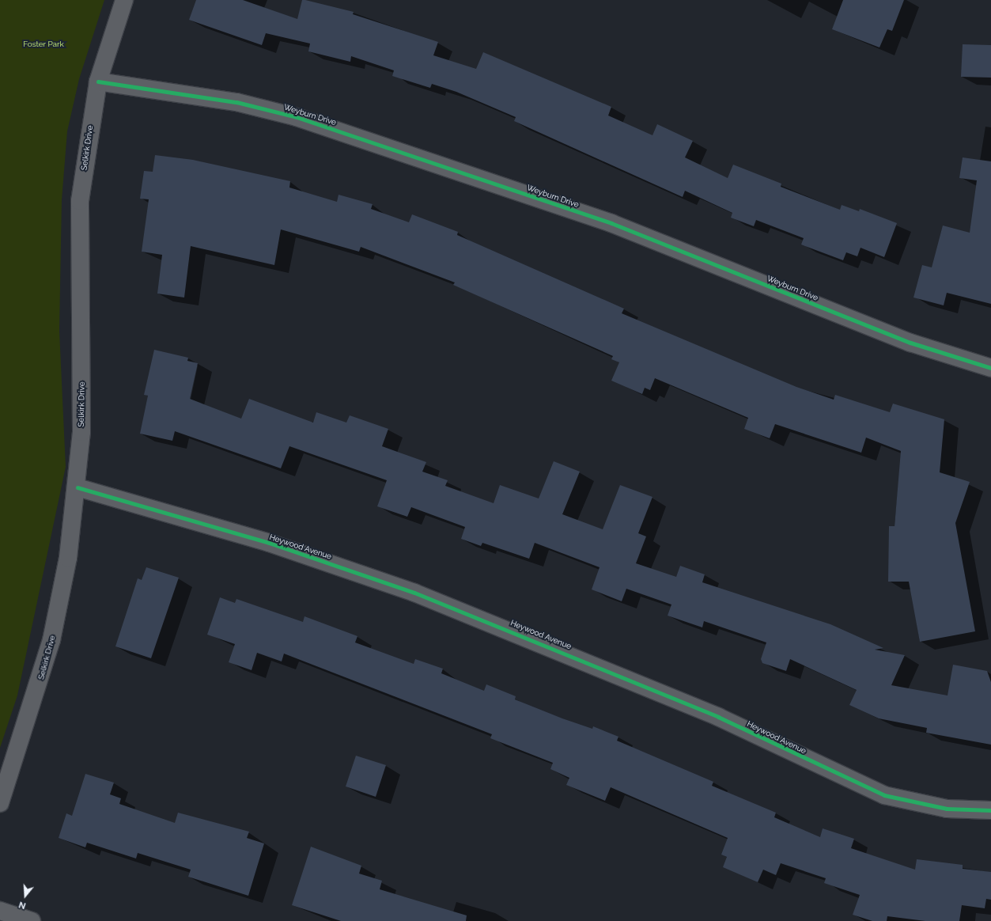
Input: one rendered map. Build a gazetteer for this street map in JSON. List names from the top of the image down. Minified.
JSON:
{"streets":{"street":["Weyburn Drive","Selkirk Drive","Heywood Avenue"]},"crossings":[["Weyburn Drive","Selkirk Drive"],["Selkirk Drive","Heywood Avenue"]],"parks":["Foster Park"],"north":"bottom"}
